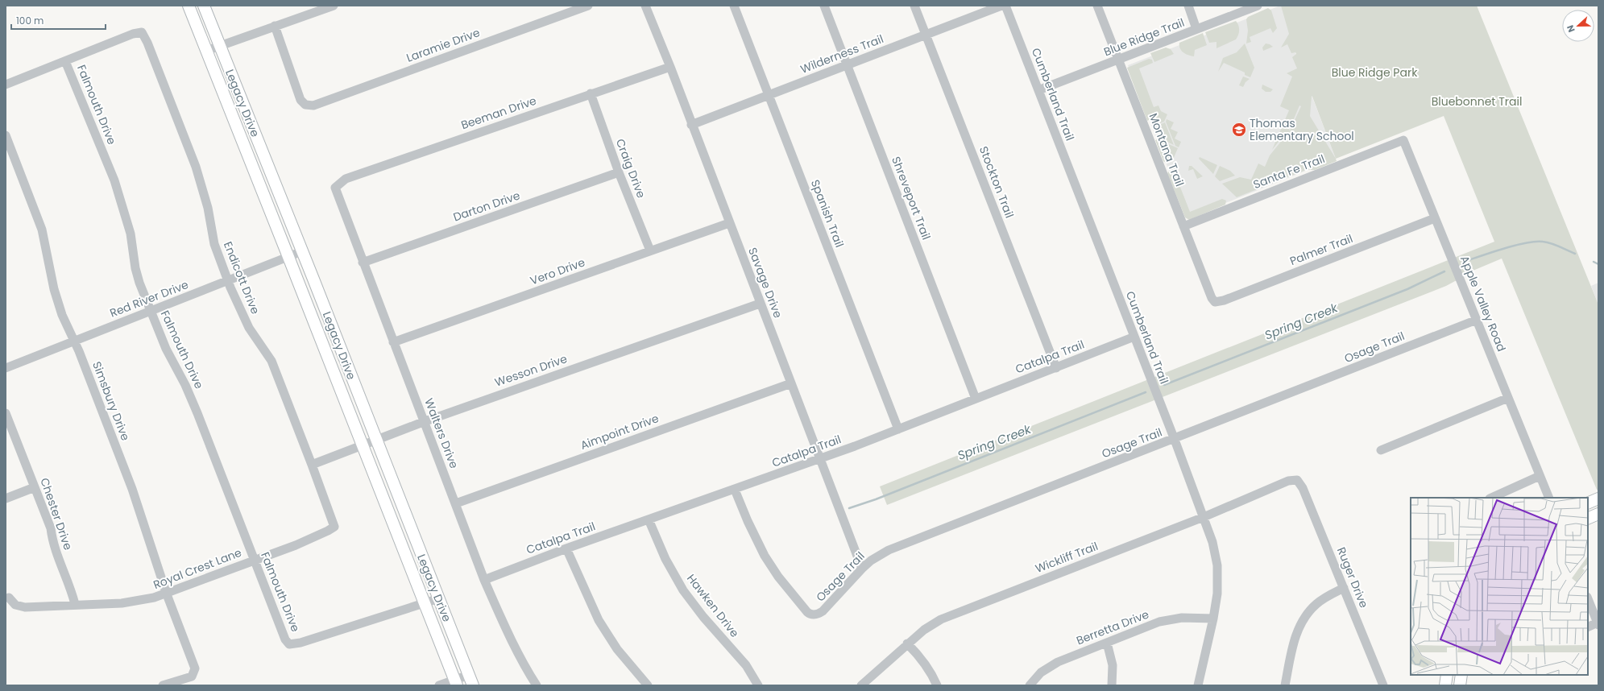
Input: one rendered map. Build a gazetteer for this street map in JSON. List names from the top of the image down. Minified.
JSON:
{"streets":{"main road":["Legacy Drive"],"street":["Blue Ridge Trail","Laramie Drive","Wilderness Trail","Cumberland Trail","Falmouth Drive","Beeman Drive","Montana Trail","Craig Drive","Santa Fe Trail","Stockton Trail","Shreveport Trail","Darton Drive","Spanish Trail","Palmer Trail","Vero Drive","Endicott Drive","Savage Drive","Red River Drive","Apple Valley Road","Osage Trail","Catalpa Trail","Wesson Drive","Simsbury Drive","Aimpoint Drive","Walters Drive","Chester Drive","Wickliff Trail","Royal Crest Lane","Ruger Drive","Hawken Drive","Berretta Drive"]},"crossings":[["Blue Ridge Trail","Cumberland Trail"],["Blue Ridge Trail","Montana Trail"],["Wilderness Trail","Stockton Trail"],["Wilderness Trail","Shreveport Trail"],["Wilderness Trail","Spanish Trail"],["Wilderness Trail","Savage Drive"],["Cumberland Trail","Osage Trail"],["Cumberland Trail","Catalpa Trail"],["Cumberland Trail","Wickliff Trail"],["Cumberland Trail","Berretta Drive"],["Legacy Drive","Falmouth Drive"],["Legacy Drive","Red River Drive"],["Legacy Drive","Wesson Drive"],["Falmouth Drive","Endicott Drive"],["Falmouth Drive","Red River Drive"],["Falmouth Drive","Royal Crest Lane"],["Beeman Drive","Craig Drive"],["Beeman Drive","Savage Drive"],["Beeman Drive","Walters Drive"],["Montana Trail","Santa Fe Trail"],["Montana Trail","Palmer Trail"],["Craig Drive","Darton Drive"],["Craig Drive","Vero Drive"],["Santa Fe Trail","Apple Valley Road"],["Stockton Trail","Catalpa Trail"],["Shreveport Trail","Catalpa Trail"],["Darton Drive","Walters Drive"],["Spanish Trail","Catalpa Trail"],["Palmer Trail","Apple Valley Road"],["Vero Drive","Savage Drive"],["Vero Drive","Walters Drive"],["Endicott Drive","Red River Drive"],["Endicott Drive","Wesson Drive"],["Endicott Drive","Royal Crest Lane"],["Savage Drive","Osage Trail"],["Savage Drive","Catalpa Trail"],["Savage Drive","Wesson Drive"],["Savage Drive","Aimpoint Drive"],["Red River Drive","Simsbury Drive"],["Apple Valley Road","Osage Trail"],["Osage Trail","Catalpa Trail"],["Catalpa Trail","Walters Drive"],["Catalpa Trail","Hawken Drive"],["Wesson Drive","Walters Drive"],["Simsbury Drive","Royal Crest Lane"],["Aimpoint Drive","Walters Drive"],["Chester Drive","Royal Crest Lane"],["Wickliff Trail","Ruger Drive"]],"water":["Spring Creek"],"parks":["Blue Ridge Park","Bluebonnet Trail"],"places":{"school or university":["Thomas Elementary School"]},"scale_bar":"100 m","north":"left"}
